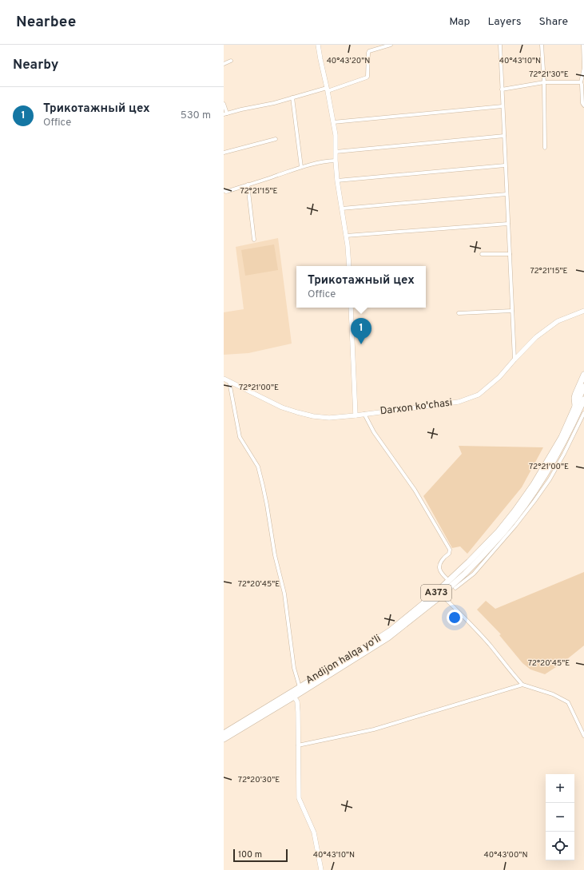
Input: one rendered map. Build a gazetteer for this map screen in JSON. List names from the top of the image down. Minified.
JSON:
{"streets":{"highway":["A373","Andijon halqa yo‘li"],"street":["Darxon ko'chasi"]},"scale_bar":"100 m","page":{"header":"Nearbee","nav":["Map","Layers","Share"],"heading":"Nearby","list":[{"mark":"1","name":"Трикотажный цех","note":"Office","value":"530 m"}],"popup":["Трикотажный цех","Office"],"pins":"1","map_buttons":["+","−"],"scale":"100 m"},"coordinates":["40°43'20\"N","40°43'10\"N","72°21'30\"E","72°21'15\"E","72°21'00\"E","72°20'45\"E","72°20'30\"E","40°43'00\"N"]}
